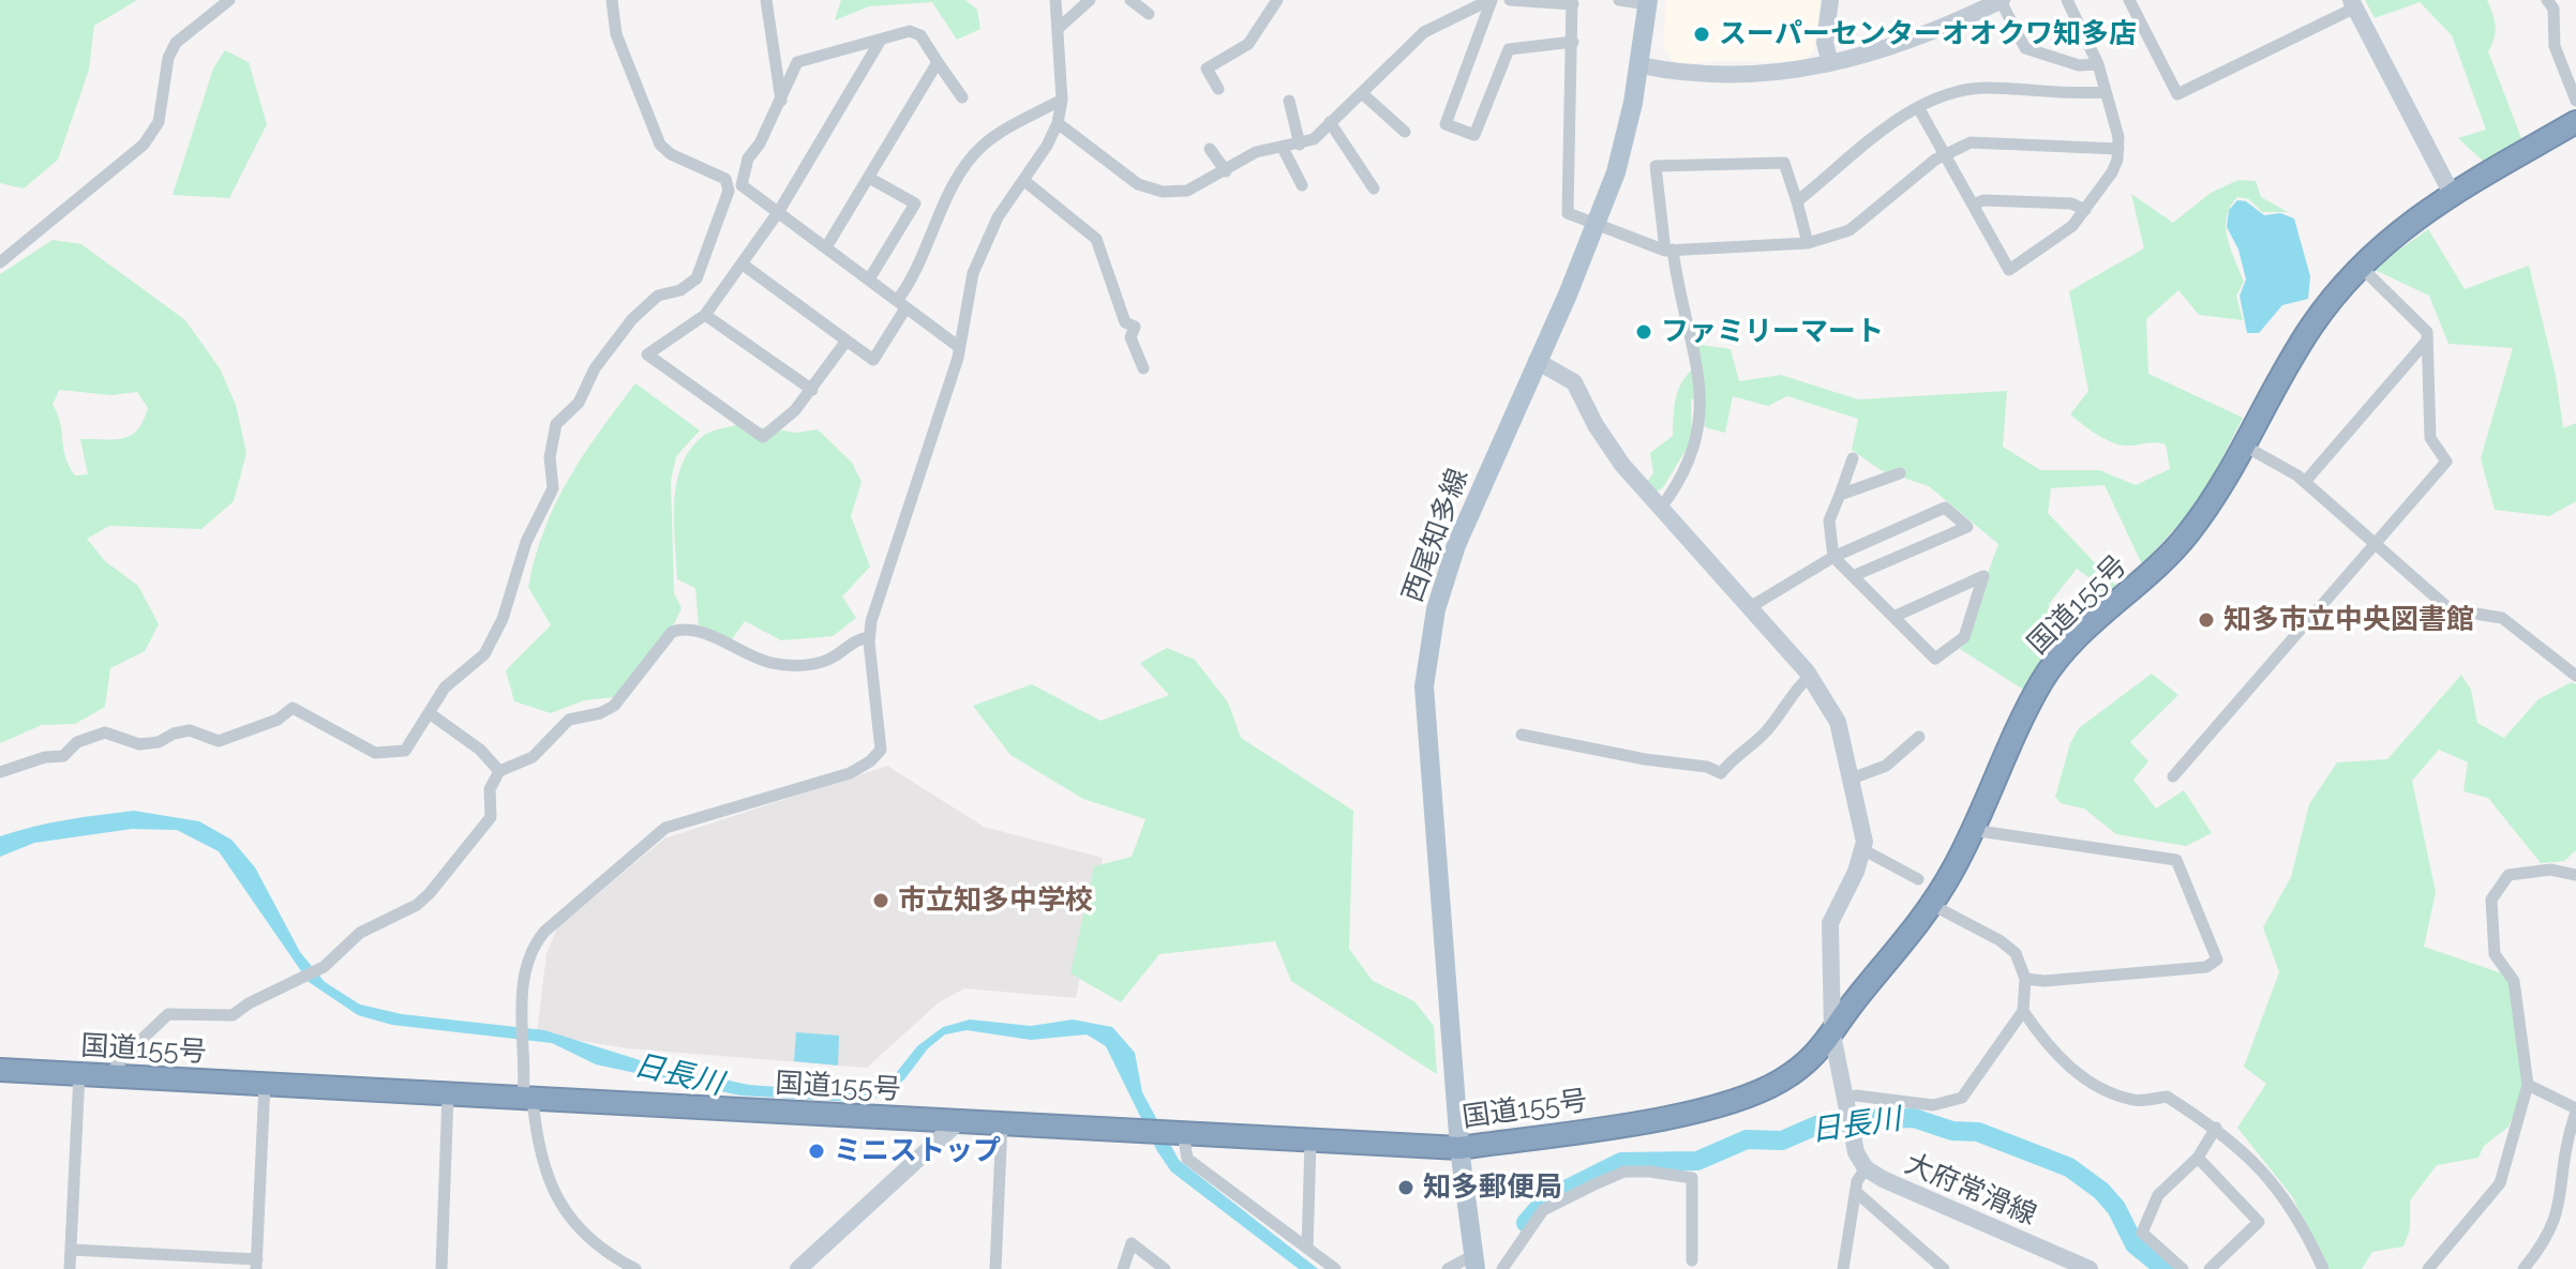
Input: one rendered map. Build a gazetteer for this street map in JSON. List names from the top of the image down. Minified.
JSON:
{"streets":{"highway":["国道155号"],"main road":["西尾知多線"],"street":["大府常滑線"]},"crossings":[["西尾知多線","国道155号"],["国道155号","大府常滑線"]],"water":["日長川"],"places":["スーパーセンターオオクワ知多店","ファミリーマート","知多市立中央図書館","市立知多中学校","ミニストップ","知多郵便局"]}
